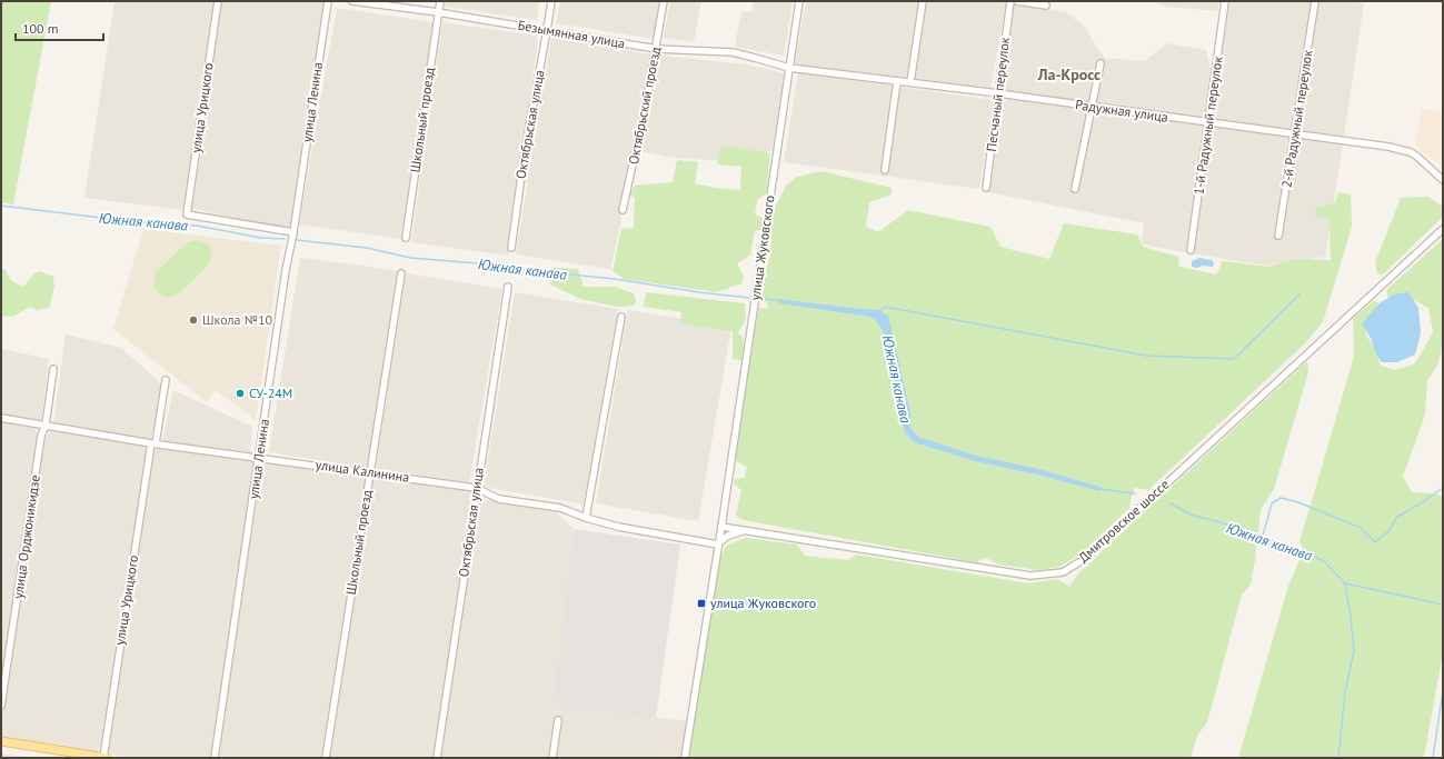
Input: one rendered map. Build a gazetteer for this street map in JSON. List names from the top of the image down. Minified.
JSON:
{"streets":{"street":["Безымянная улица","Песчаный переулок","улица Ленина","Октябрьский проезд","улица Урицкого","Радужная улица","2-й Радужный переулок","Школьный проезд","Октябрьская улица","1-й Радужный переулок","улица Жуковского","улица Калинина","Дмитровское шоссе","улица Орджоникидзе"]},"crossings":[["Безымянная улица","Октябрьский проезд"],["Безымянная улица","Радужная улица"],["Безымянная улица","Школьный проезд"],["Безымянная улица","Октябрьская улица"],["Безымянная улица","улица Жуковского"],["Песчаный переулок","Радужная улица"],["улица Ленина","улица Урицкого"],["улица Ленина","улица Калинина"],["улица Урицкого","улица Калинина"],["Радужная улица","2-й Радужный переулок"],["Радужная улица","1-й Радужный переулок"],["Радужная улица","улица Жуковского"],["Школьный проезд","улица Калинина"],["Октябрьская улица","улица Калинина"],["улица Жуковского","улица Калинина"],["улица Жуковского","Дмитровское шоссе"],["улица Калинина","улица Орджоникидзе"]],"districts":["Ла-Кросс"],"water":["Южная канава"],"places":{"other":["Школа №10","СУ-24М"],"transit":["улица Жуковского"]},"scale_bar":"100 m"}
